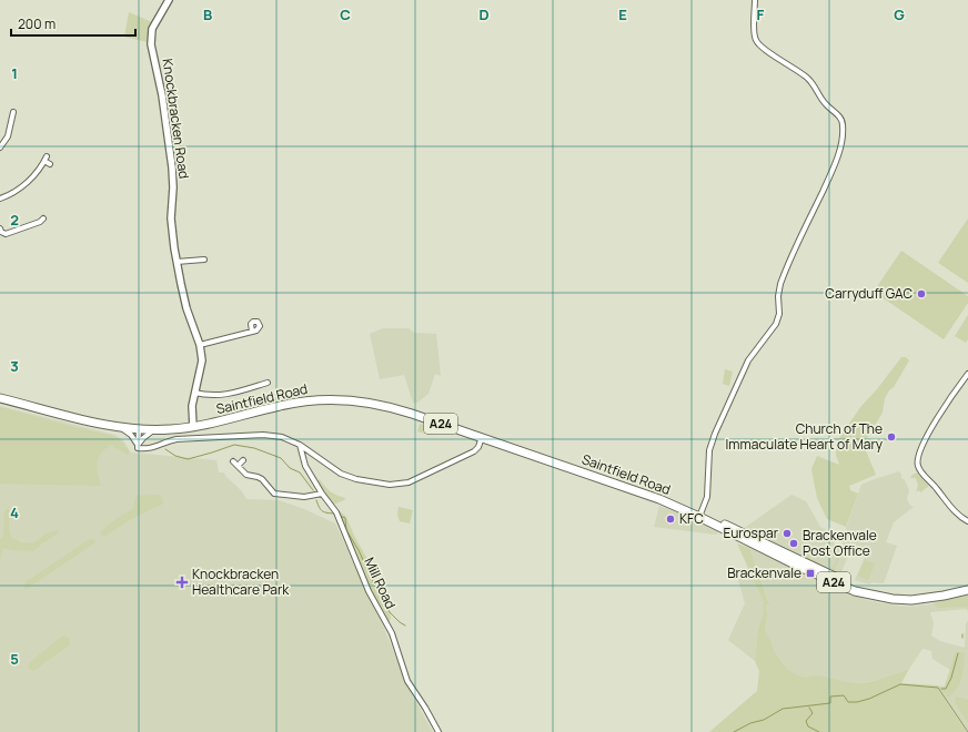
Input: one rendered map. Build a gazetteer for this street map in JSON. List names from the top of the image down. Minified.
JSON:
{"streets":{"highway":["Saintfield Road","A24"],"street":["Knockbracken Road","Mill Road"]},"crossings":[["Knockbracken Road","Saintfield Road"]],"places":{"other":["Carryduff GAC","Church of The Immaculate Heart of Mary","KFC","Eurospar","Brackenvale Post Office"],"transit":["Brackenvale"],"health":["Knockbracken Healthcare Park"]},"scale_bar":"200 m","grid":{"columns":["B","C","D","E","F","G"],"rows":["1","2","3","4","5"]}}
